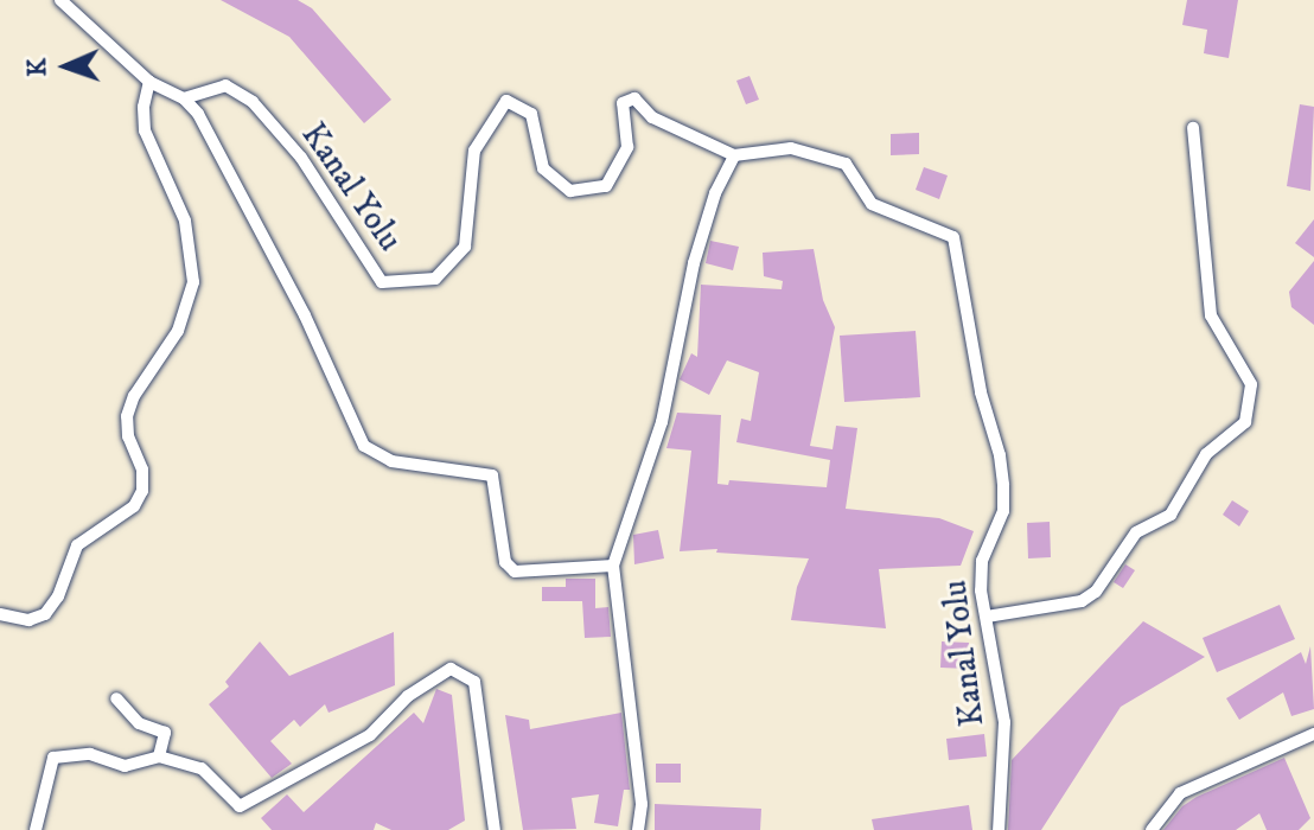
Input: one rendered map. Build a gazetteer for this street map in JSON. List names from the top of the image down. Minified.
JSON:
{"streets":{"street":["Kanal Yolu"]},"north":"left"}
